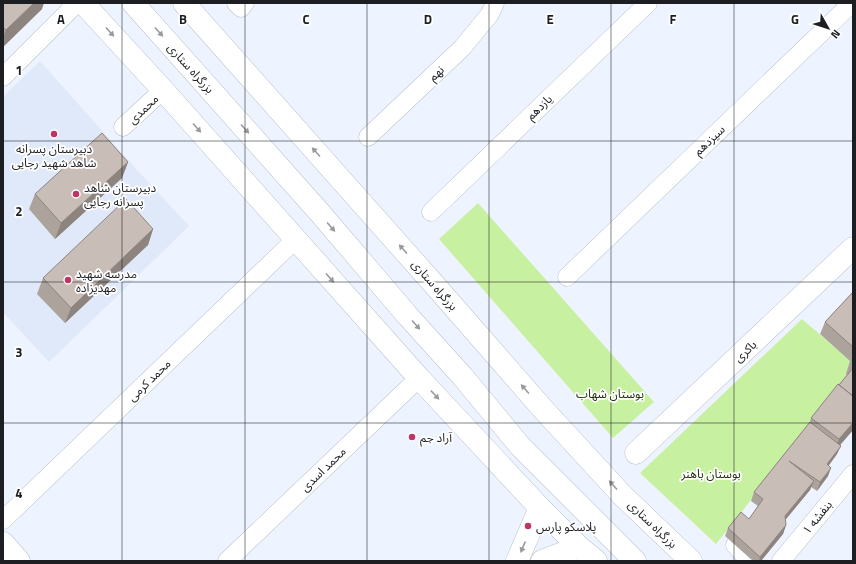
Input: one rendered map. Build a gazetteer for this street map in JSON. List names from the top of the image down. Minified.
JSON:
{"streets":{"main road":["بزرگراه ستاری","باکری"],"street":["نهم","یازدهم","محمدی","سیزدهم","محمد کرمی","محمد اسدی","بنفشه ۱"]},"parks":["بوستان شهاب","بوستان باهنر"],"places":["دبیرستان پسرانه شاهد شهید رجایی","دبیرستان شاهد پسرانه رجایی","مدرسه شهيد مهديزاده","آراد جم","پلاسکو پارس"],"north":"bottom right","grid":{"columns":["A","B","C","D","E","F","G"],"rows":["1","2","3","4"]}}
